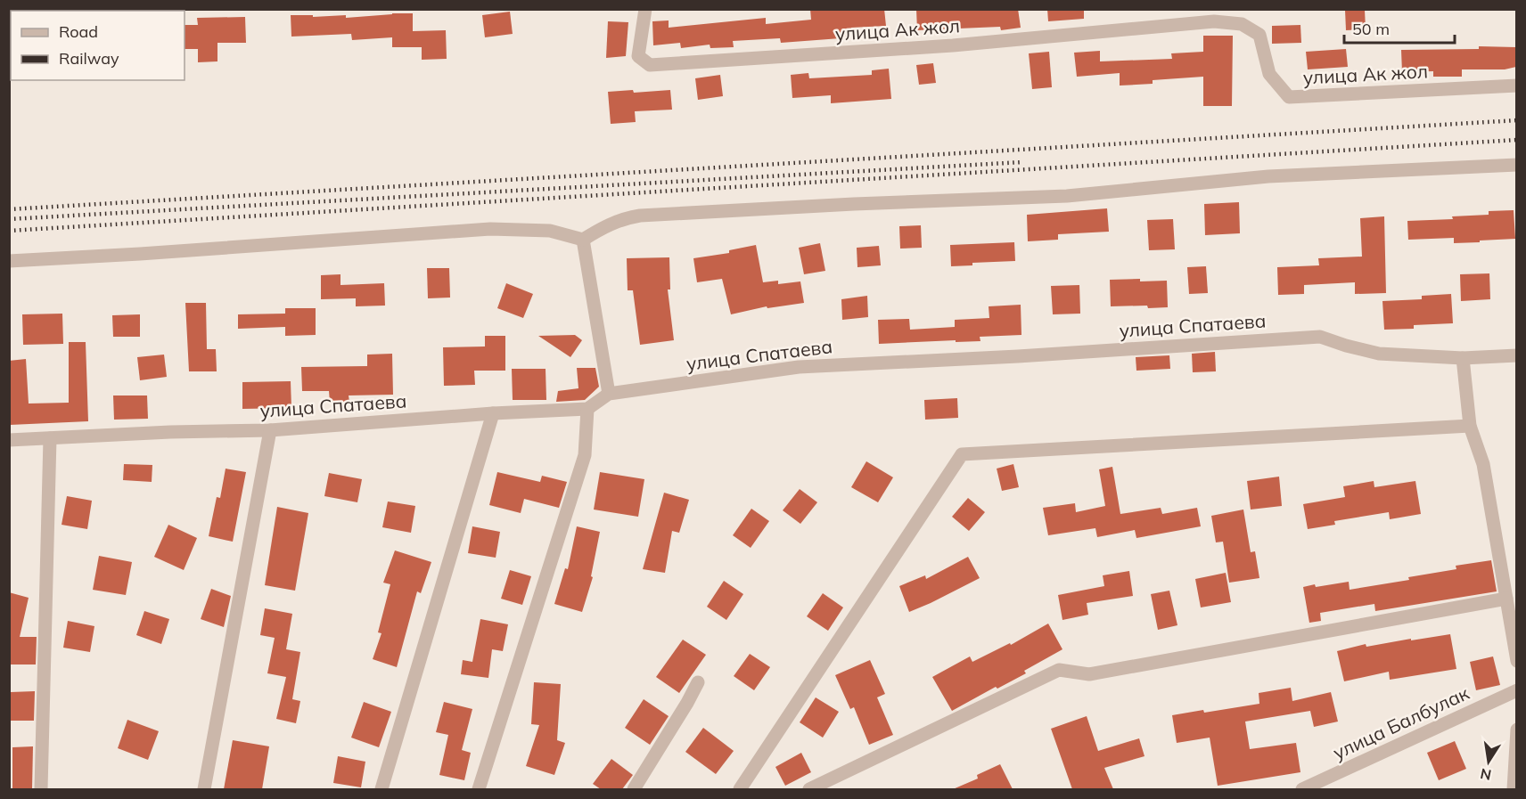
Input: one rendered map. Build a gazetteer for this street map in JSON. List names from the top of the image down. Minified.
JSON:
{"streets":{"street":["улица Ак жол","улица Спатаева","улица Балбулак"]},"legend":["Road","Railway"],"scale_bar":"50 m","north":"bottom"}
